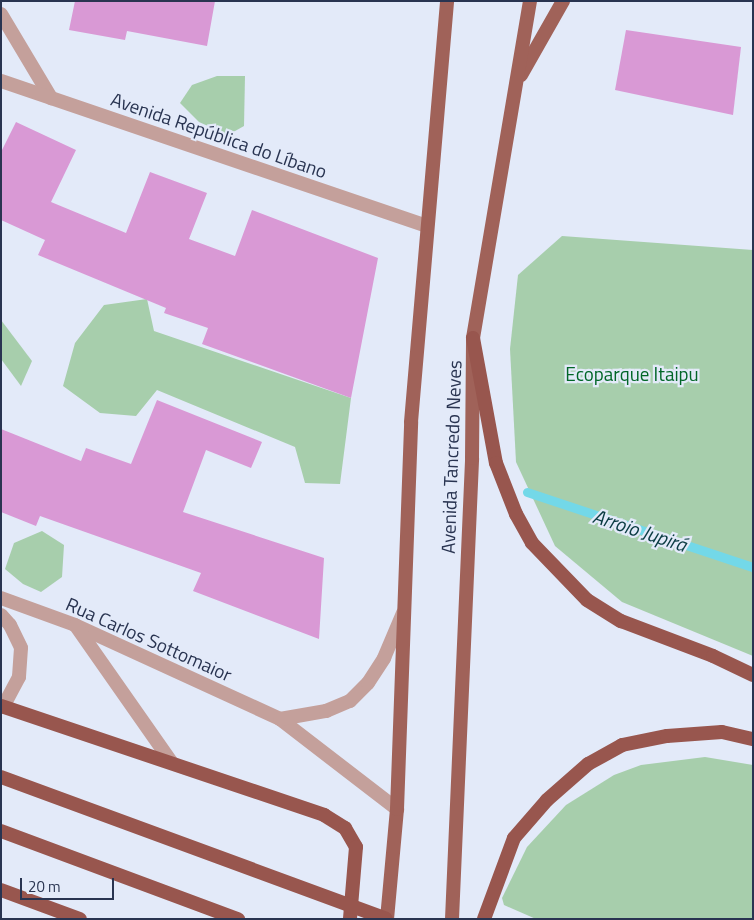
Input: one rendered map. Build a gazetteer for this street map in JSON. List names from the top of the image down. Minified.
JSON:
{"streets":{"main road":["Avenida Tancredo Neves"],"street":["Avenida República do Líbano","Rua Carlos Sottomaior"]},"crossings":[["Avenida República do Líbano","Avenida Tancredo Neves"],["Avenida Tancredo Neves","Rua Carlos Sottomaior"]],"water":["Arroio Jupirá"],"parks":["Ecoparque Itaipu"],"scale_bar":"20 m"}
